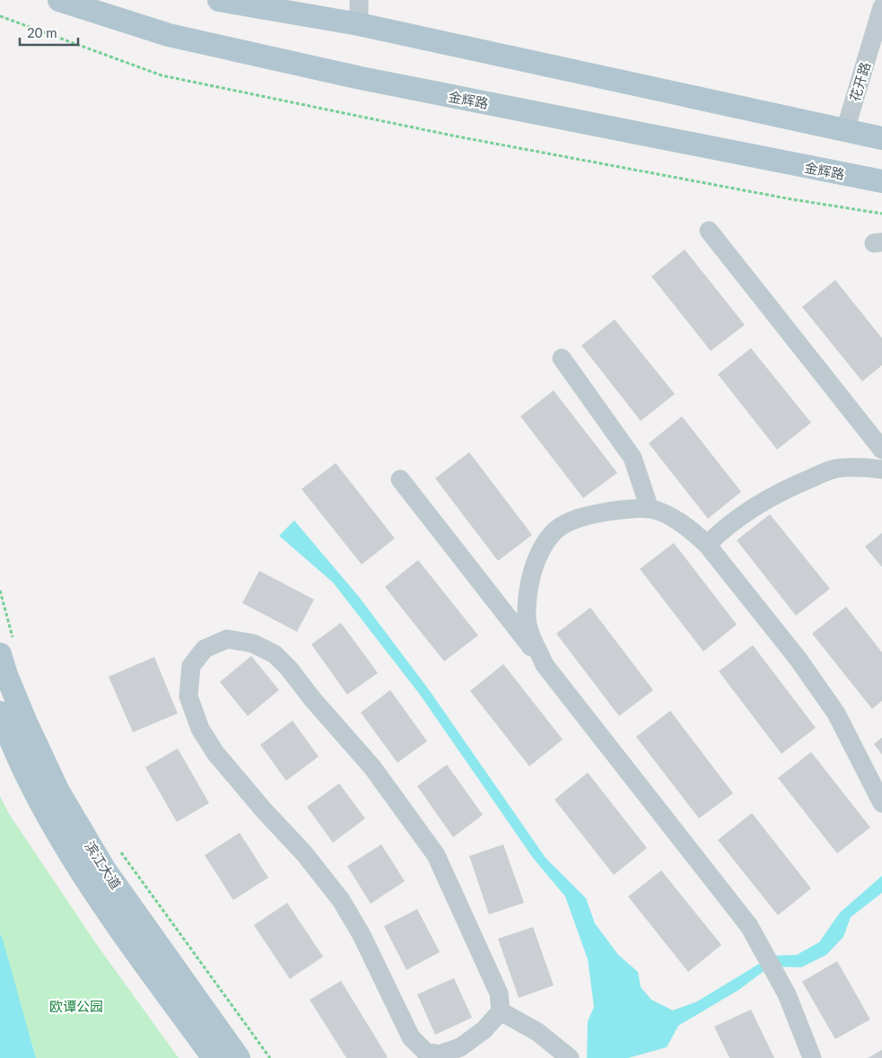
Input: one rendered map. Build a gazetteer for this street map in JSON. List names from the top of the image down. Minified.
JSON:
{"streets":{"main road":["金辉路","滨江大道"],"street":["花开路"]},"parks":["欧谭公园"],"scale_bar":"20 m"}
